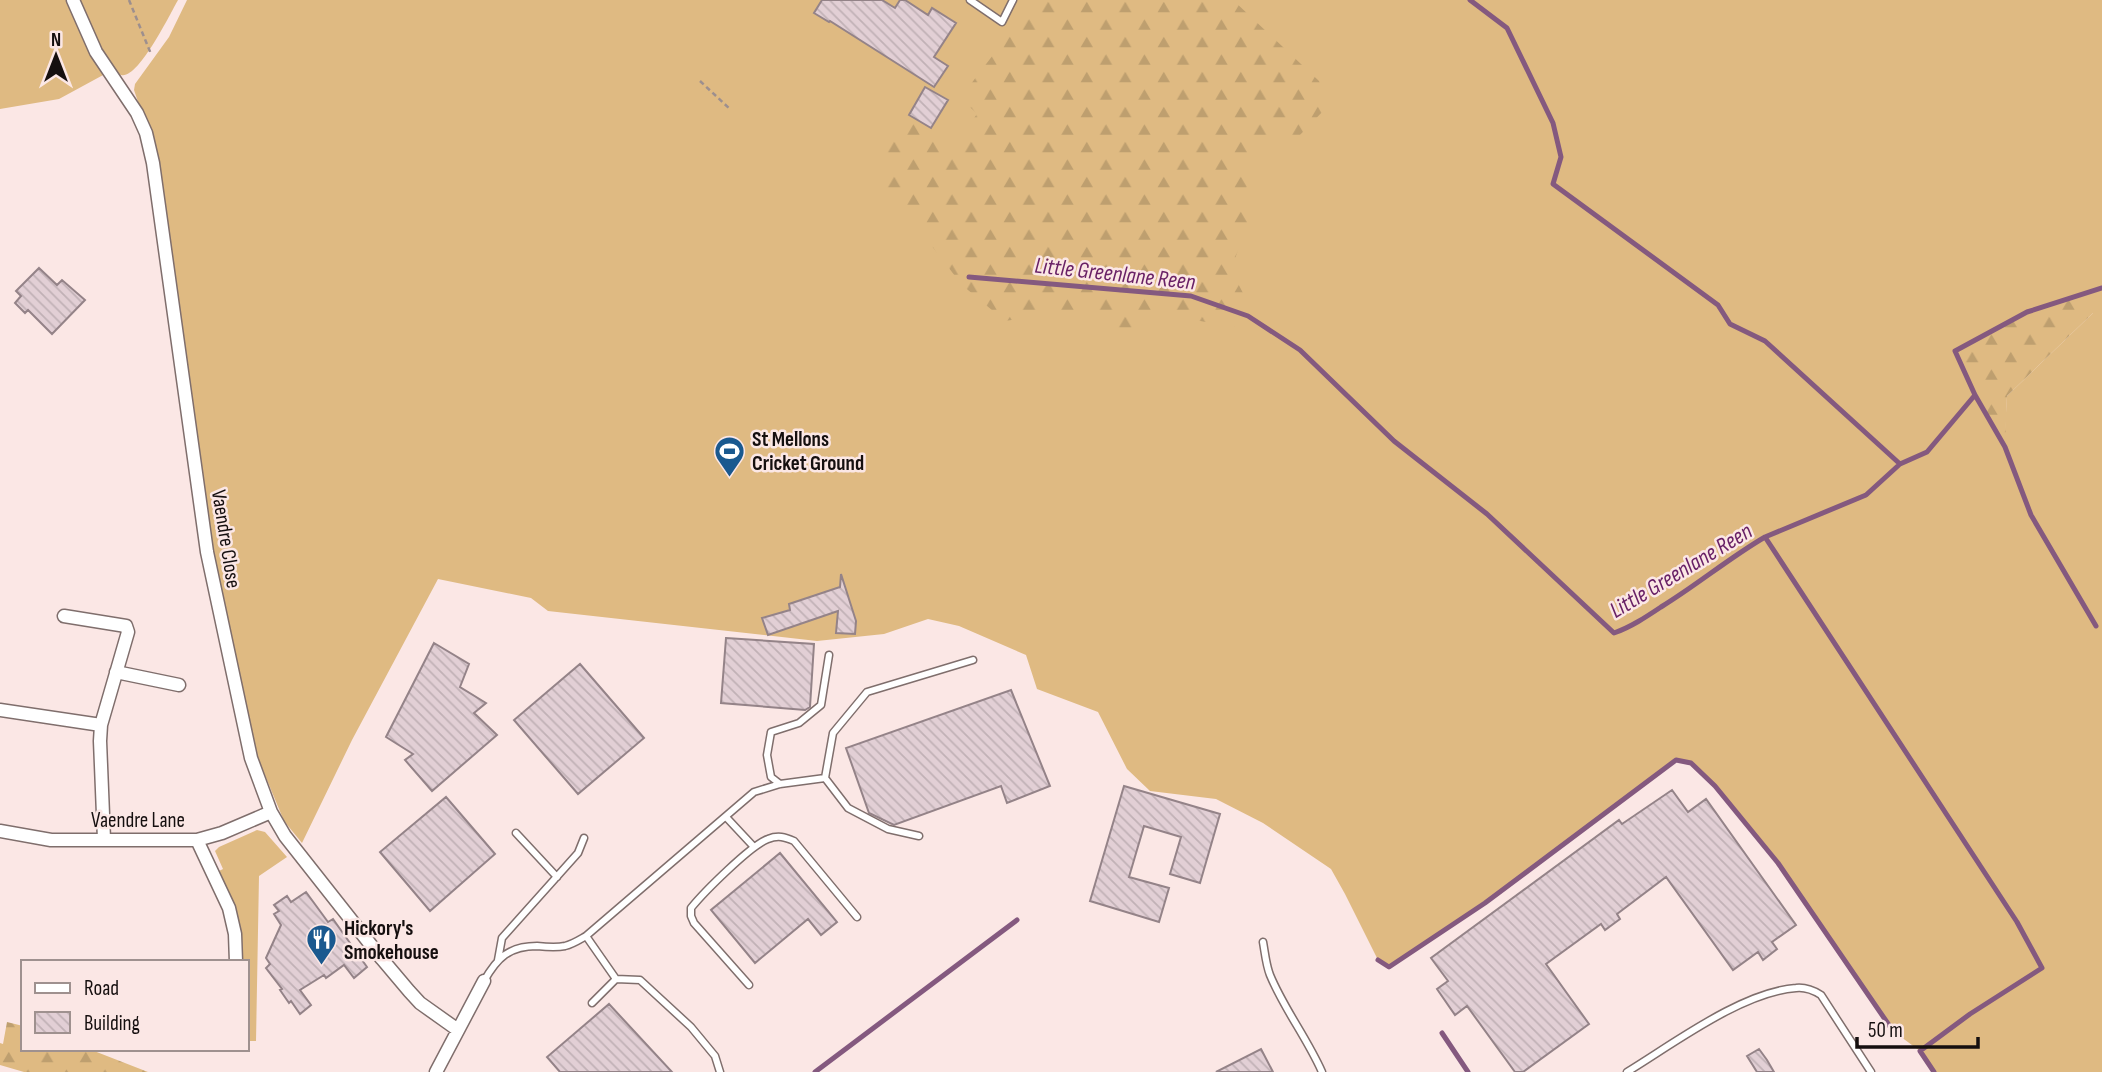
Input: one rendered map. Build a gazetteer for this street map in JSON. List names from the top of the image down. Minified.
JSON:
{"streets":{"street":["Vaendre Close","Vaendre Lane"]},"crossings":[["Vaendre Close","Vaendre Lane"]],"water":["Little Greenlane Reen"],"places":{"sports":["St Mellons Cricket Ground"],"restaurant":["Hickory's Smokehouse"]},"legend":["Road","Building"],"scale_bar":"50 m","north":"top"}
